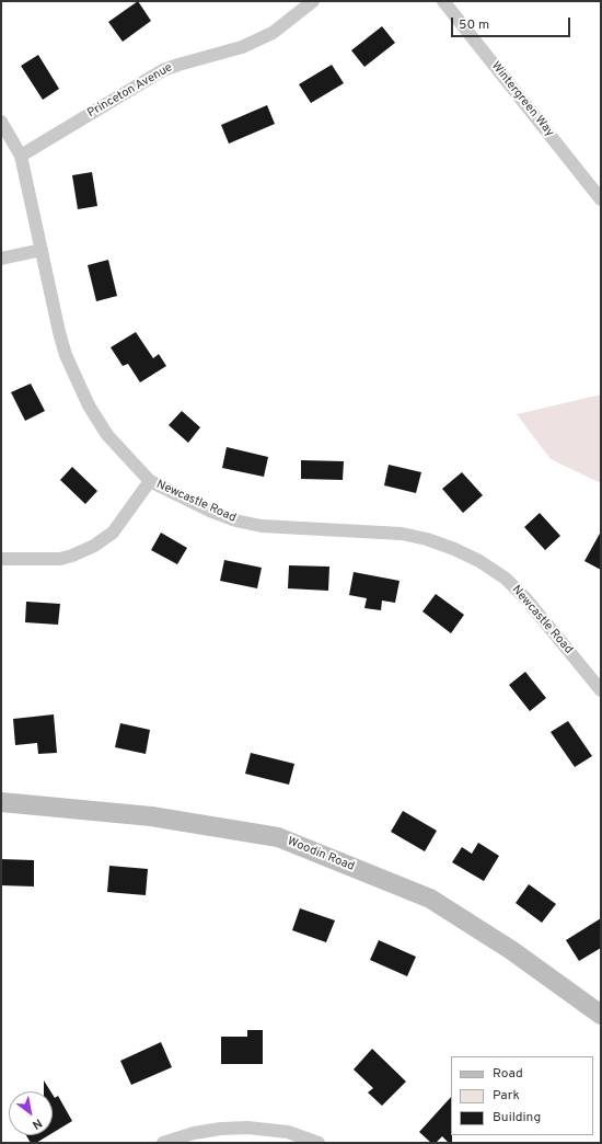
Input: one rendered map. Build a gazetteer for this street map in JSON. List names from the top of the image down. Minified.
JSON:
{"streets":{"street":["Princeton Avenue","Wintergreen Way","Newcastle Road","Woodin Road"]},"crossings":[["Princeton Avenue","Newcastle Road"]],"legend":["Road","Park","Building"],"scale_bar":"50 m","north":"bottom right"}
